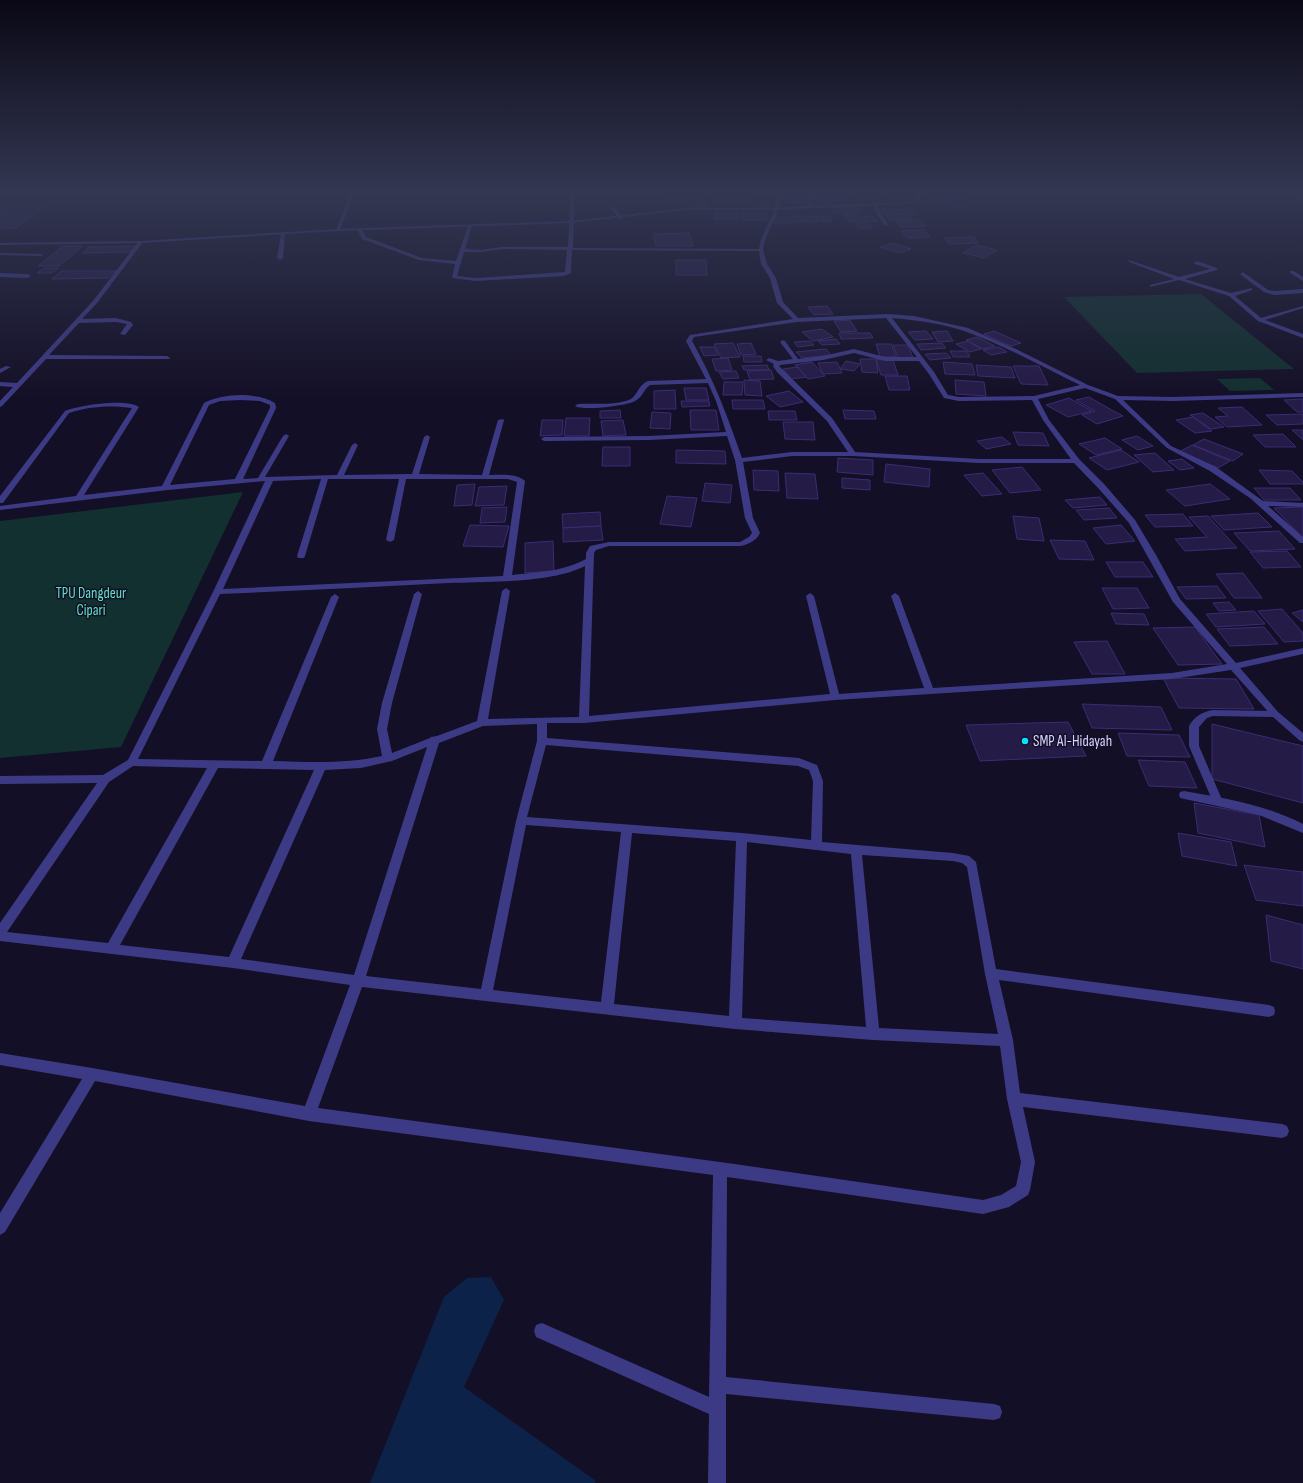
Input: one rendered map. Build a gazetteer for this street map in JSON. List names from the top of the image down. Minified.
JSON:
{"parks":["TPU Dangdeur Cipari"],"places":["SMP Al-Hidayah"]}
